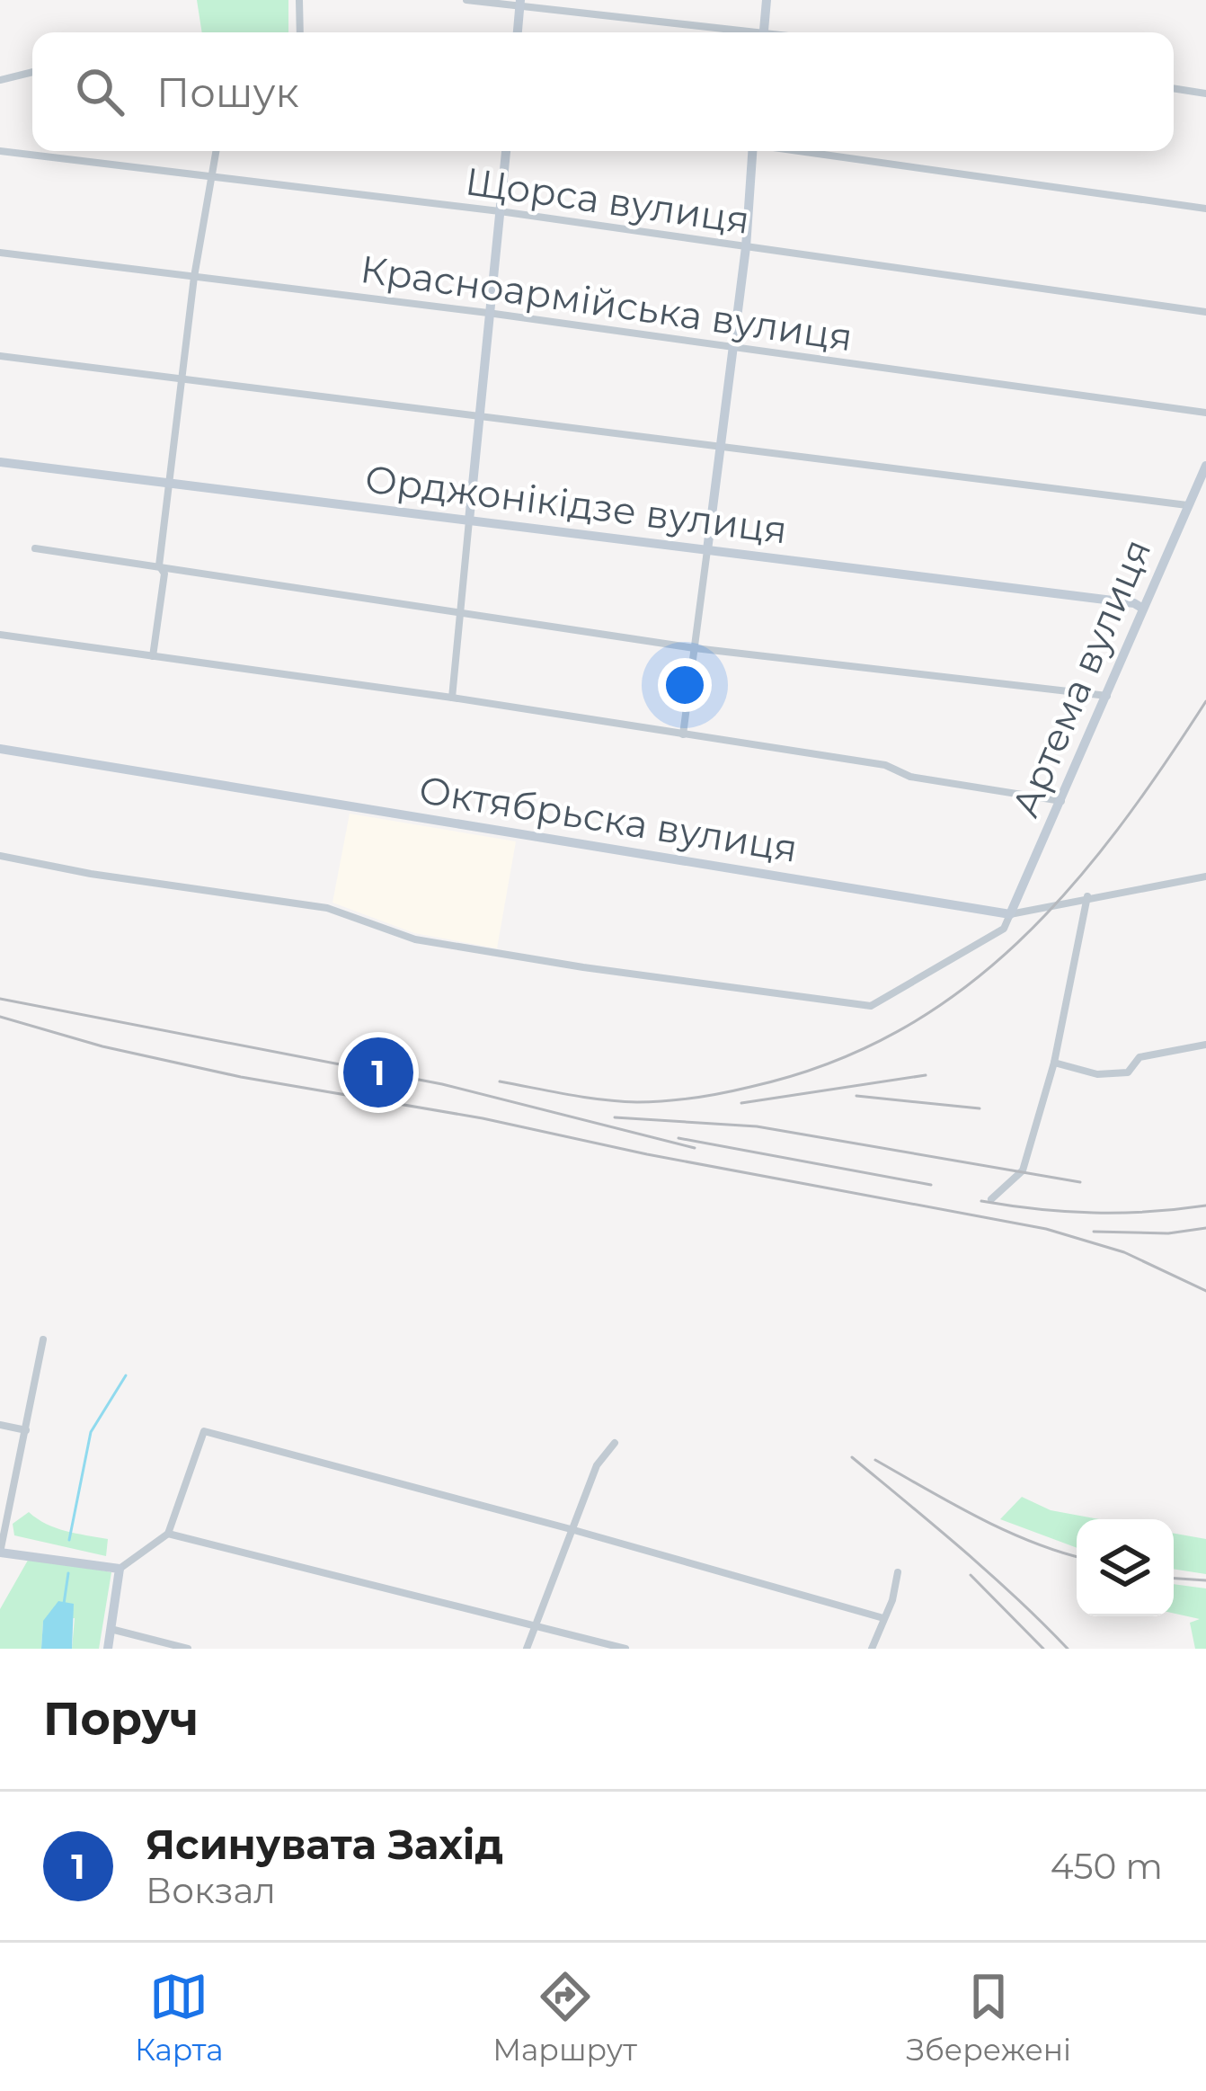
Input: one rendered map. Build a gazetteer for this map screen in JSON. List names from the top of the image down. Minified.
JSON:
{"streets":{"main road":["Орджонікідзе вулиця","Артема вулиця","Октябрьска вулиця"],"street":["Щорса вулиця","Красноармійська вулиця"]},"crossings":[["Орджонікідзе вулиця","Артема вулиця"],["Артема вулиця","Октябрьска вулиця"]],"page":{"search":"Пошук","pins":"1","heading":"Поруч","list":[{"mark":"1","name":"Ясинувата Захід","note":"Вокзал","value":"450 m"}],"nav":["Карта","Маршрут","Збережені"]}}
